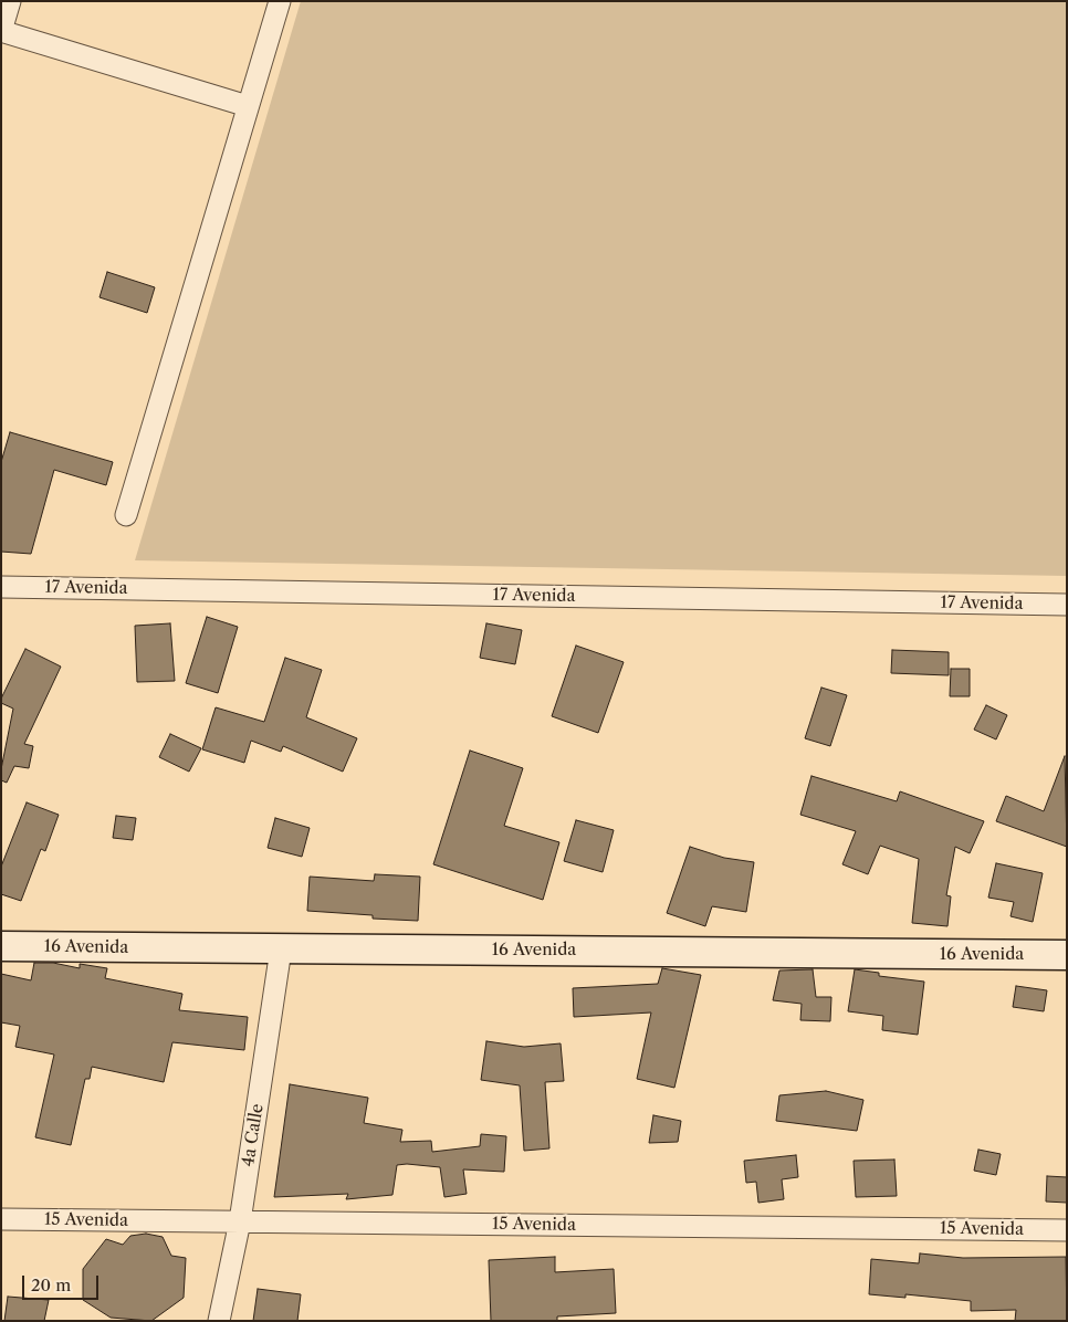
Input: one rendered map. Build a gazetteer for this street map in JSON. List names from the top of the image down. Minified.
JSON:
{"streets":{"main road":["16 Avenida"],"street":["17 Avenida","4a Calle","15 Avenida"]},"crossings":[["16 Avenida","4a Calle"],["4a Calle","15 Avenida"]],"scale_bar":"20 m"}
